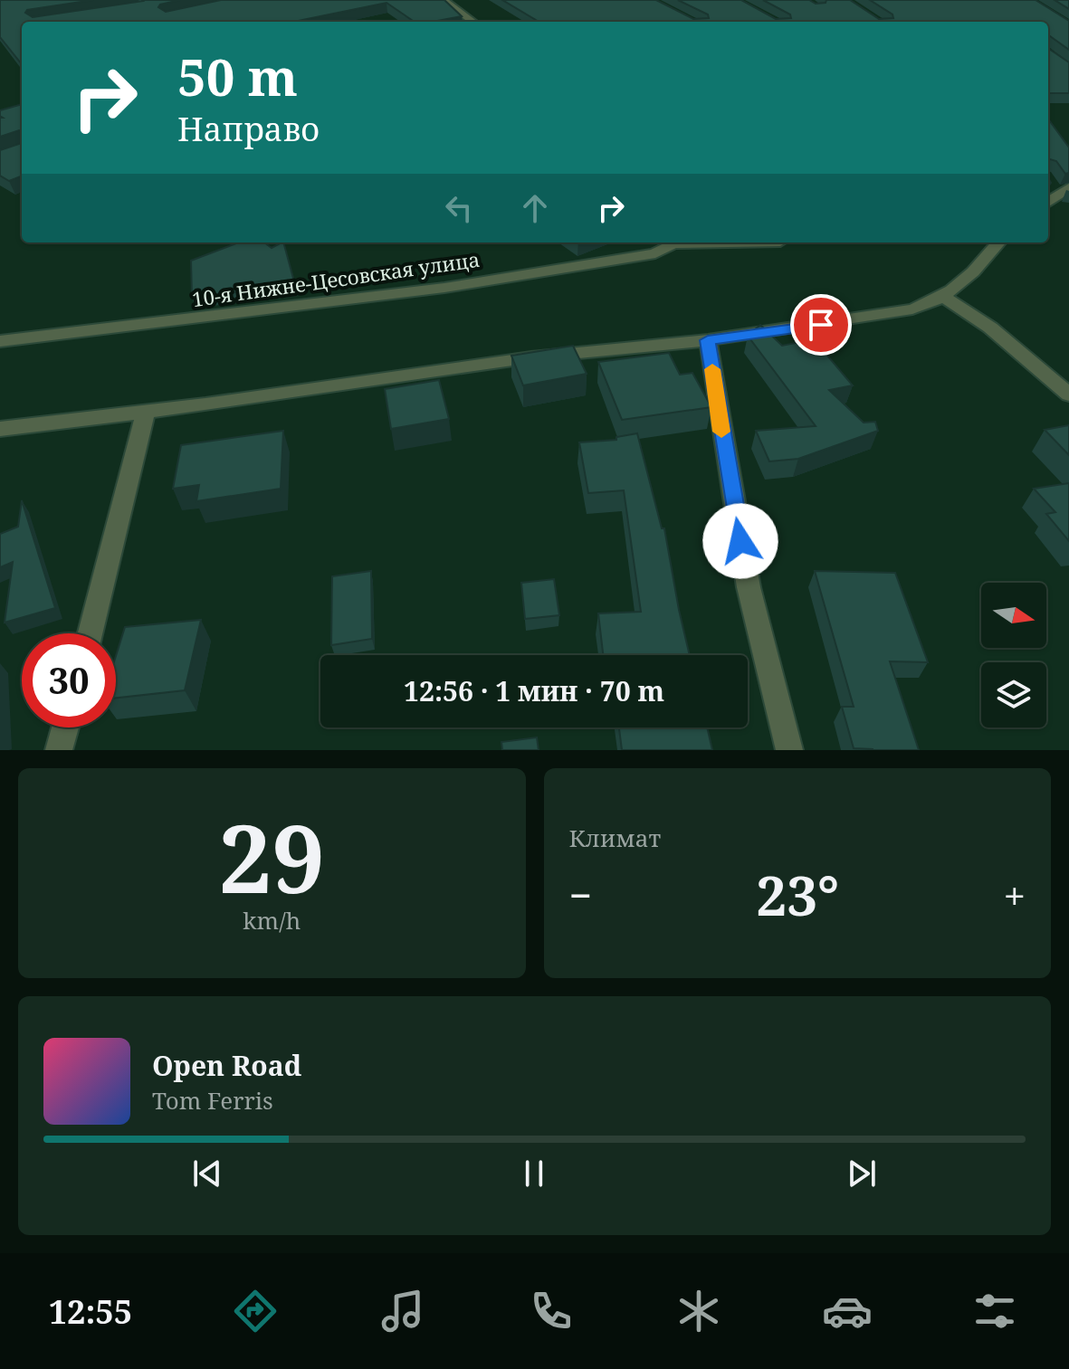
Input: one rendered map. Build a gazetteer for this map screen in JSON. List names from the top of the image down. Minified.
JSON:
{"streets":{"street":["10-я Нижне-Цесовская улица"]},"north":"right","page":{"turn":["50 m","Направо"],"limit":"30","trip":"12:56 · 1 мин · 70 m","tile":[["29","km/h"],"Климат"],"heat":["−","23°","+"],"song":["Open Road","Tom Ferris"],"tabs":"12:55"}}
